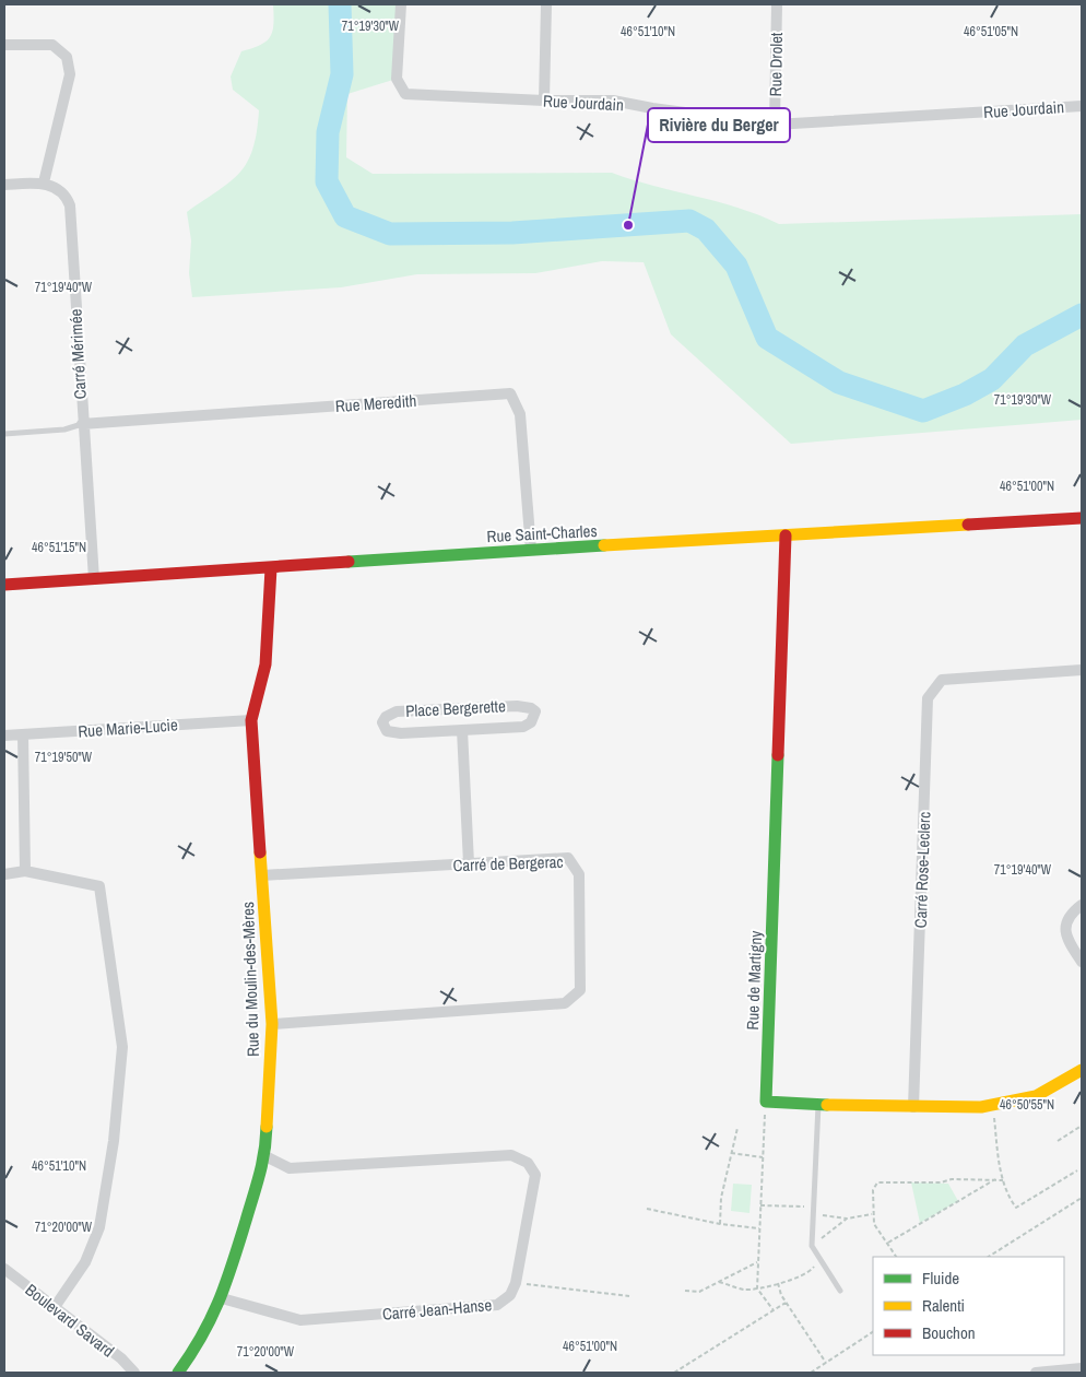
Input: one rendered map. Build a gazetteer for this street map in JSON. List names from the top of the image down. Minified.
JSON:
{"streets":{"street":["Rue Drolet","Rue Jourdain","Carré Mérimée","Rue Meredith","Rue Saint-Charles","Place Bergerette","Rue Marie-Lucie","Carré de Bergerac","Carré Rose-Leclerc","Rue du Moulin-des-Mères","Rue de Martigny","Carré Jean-Hanse","Boulevard Savard"]},"crossings":[["Rue Drolet","Rue Jourdain"],["Carré Mérimée","Rue Meredith"],["Carré Mérimée","Rue Saint-Charles"],["Rue Meredith","Rue Saint-Charles"],["Rue Saint-Charles","Rue du Moulin-des-Mères"],["Rue Saint-Charles","Rue de Martigny"],["Place Bergerette","Carré de Bergerac"],["Rue Marie-Lucie","Rue du Moulin-des-Mères"],["Carré de Bergerac","Rue du Moulin-des-Mères"],["Carré Rose-Leclerc","Rue de Martigny"],["Rue du Moulin-des-Mères","Carré Jean-Hanse"]],"places":["Rivière du Berger"],"legend":["Fluide","Ralenti","Bouchon"],"coordinates":["71°19'30\"W","46°51'10\"N","46°51'05\"N","71°19'40\"W","46°51'00\"N","46°51'15\"N","71°19'50\"W","46°50'55\"N","71°20'00\"W"]}
